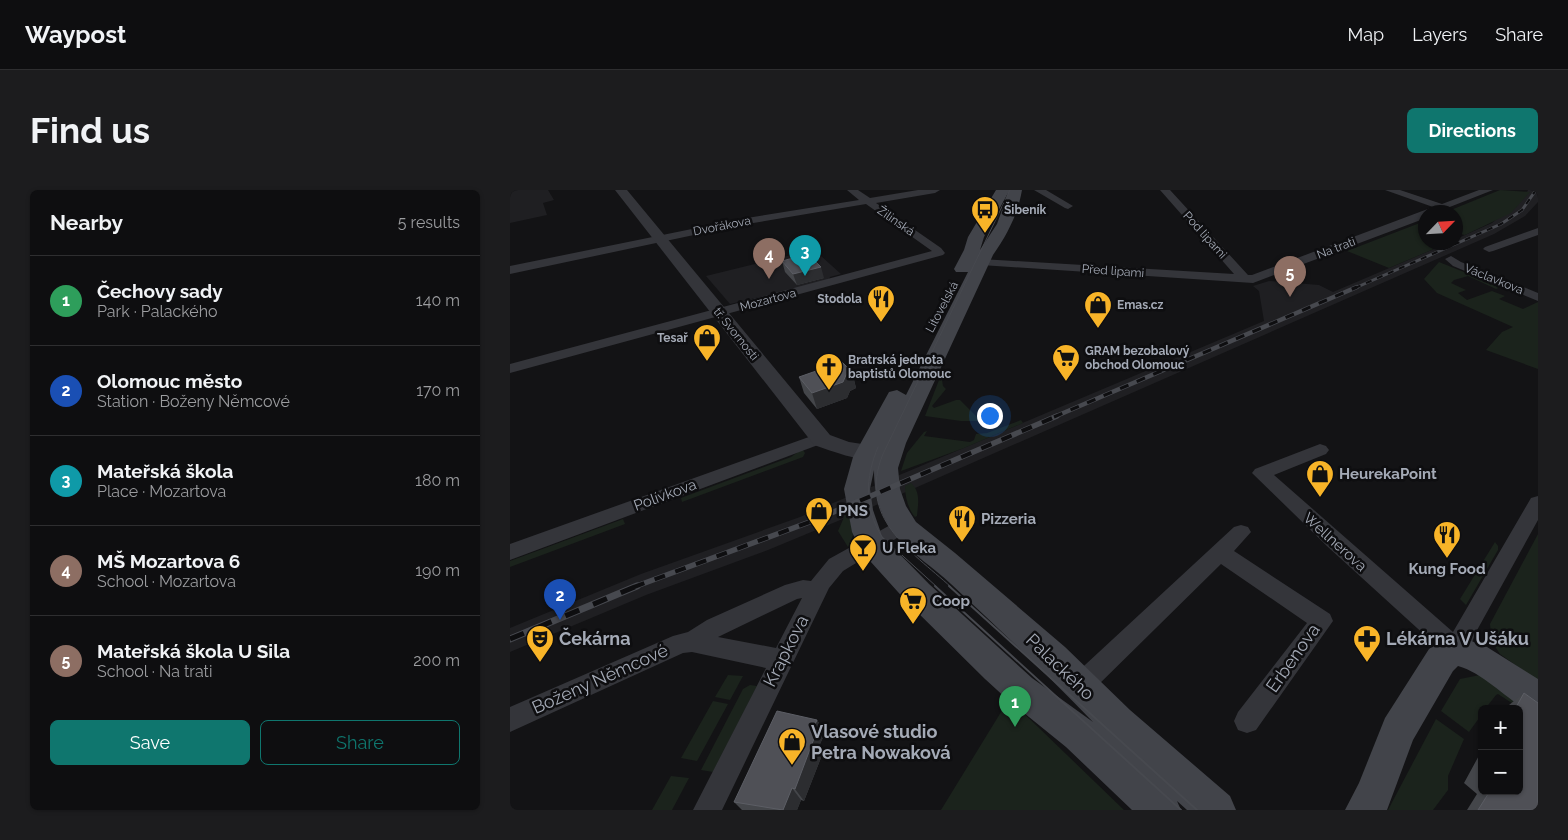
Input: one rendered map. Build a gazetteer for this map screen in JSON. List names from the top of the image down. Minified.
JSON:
{"streets":{"main road":["Litovelská","Palackého"],"street":["Žilinská","Dvořákova","Pod lipami","Na trati","Před lipami","Václavkova","Mozartova","tř. Svornosti","Polívkova","Wellnerova","Krapkova","Erbenova","Boženy Němcové"]},"crossings":[["Žilinská","Dvořákova"],["Žilinská","Mozartova"],["Dvořákova","tř. Svornosti"],["Pod lipami","Na trati"],["Pod lipami","Před lipami"],["Na trati","Před lipami"],["Před lipami","Litovelská"],["Mozartova","tř. Svornosti"],["Litovelská","tř. Svornosti"],["Litovelská","Krapkova"],["Litovelská","Palackého"],["tř. Svornosti","Polívkova"],["Krapkova","Palackého"],["Krapkova","Boženy Němcové"]],"places":{"bus stop":["Šibeník"],"restaurant":["Stodola","Pizzeria","Kung Food"],"shop":["Emas.cz","Tesař","HeurekaPoint","PNS","Vlasové studio Petra Nowaková"],"supermarket":["GRAM bezobalový obchod Olomouc","Coop"],"church":["Bratrská jednota baptistů Olomouc"],"bar":["U Fleka"],"theatre":["Čekárna"],"pharmacy":["Lékárna V Ušáku"]},"north":"top right","page":{"header":"Waypost","nav":["Map","Layers","Share"],"buttons":["Directions",["Save","Share"]],"title":"Find us","heading":["Nearby","5 results"],"pins":["3","4","5","2","1"],"list":[{"mark":"1","name":"Čechovy sady","note":"Park · Palackého","value":"140 m"},{"mark":"2","name":"Olomouc město","note":"Station · Boženy Němcové","value":"170 m"},{"mark":"3","name":"Mateřská škola","note":"Place · Mozartova","value":"180 m"},{"mark":"4","name":"MŠ Mozartova 6","note":"School · Mozartova","value":"190 m"},{"mark":"5","name":"Mateřská škola U Sila","note":"School · Na trati","value":"200 m"}],"map_buttons":["+","−"]}}
